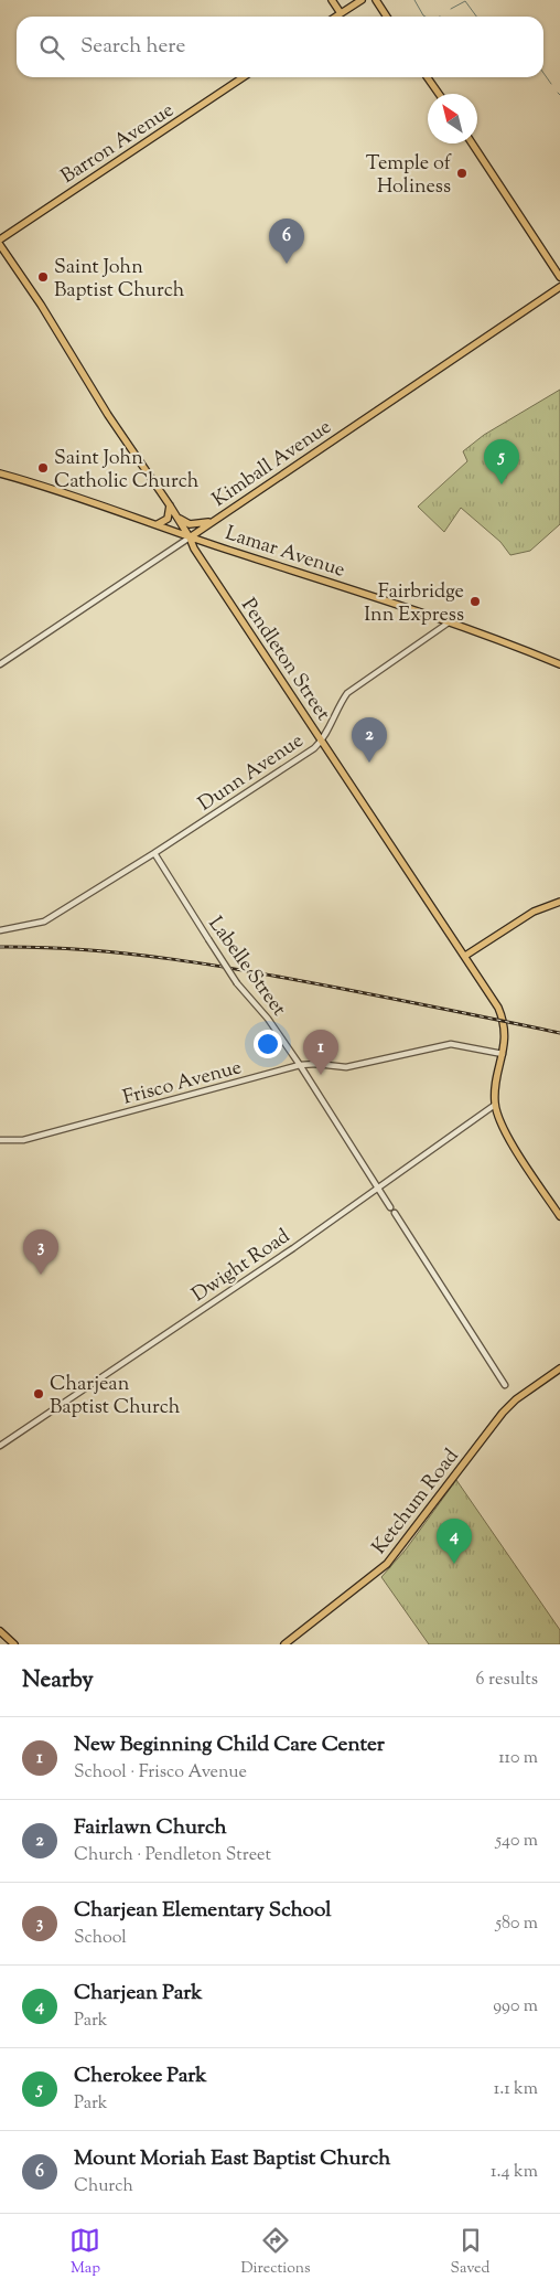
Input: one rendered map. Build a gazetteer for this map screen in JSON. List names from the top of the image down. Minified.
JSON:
{"streets":{"main road":["Barron Avenue","Kimball Avenue","Lamar Avenue","Pendleton Street","Ketchum Road"],"street":["Dunn Avenue","Labelle Street","Frisco Avenue","Dwight Road"]},"crossings":[["Kimball Avenue","Lamar Avenue"],["Kimball Avenue","Pendleton Street"],["Lamar Avenue","Pendleton Street"],["Lamar Avenue","Dunn Avenue"],["Pendleton Street","Dunn Avenue"],["Pendleton Street","Frisco Avenue"],["Pendleton Street","Dwight Road"],["Dunn Avenue","Labelle Street"],["Labelle Street","Frisco Avenue"],["Labelle Street","Dwight Road"]],"places":["Temple of Holiness","Saint John Baptist Church","Saint John Catholic Church","Fairbridge Inn Express","Charjean Baptist Church"],"north":"top left","page":{"search":"Search here","pins":["6","5","2","1","3","4"],"heading":["Nearby","6 results"],"list":[{"mark":"1","name":"New Beginning Child Care Center","note":"School · Frisco Avenue","value":"110 m"},{"mark":"2","name":"Fairlawn Church","note":"Church · Pendleton Street","value":"540 m"},{"mark":"3","name":"Charjean Elementary School","note":"School","value":"580 m"},{"mark":"4","name":"Charjean Park","note":"Park","value":"990 m"},{"mark":"5","name":"Cherokee Park","note":"Park","value":"1.1 km"},{"mark":"6","name":"Mount Moriah East Baptist Church","note":"Church","value":"1.4 km"}],"nav":["Map","Directions","Saved"]}}
